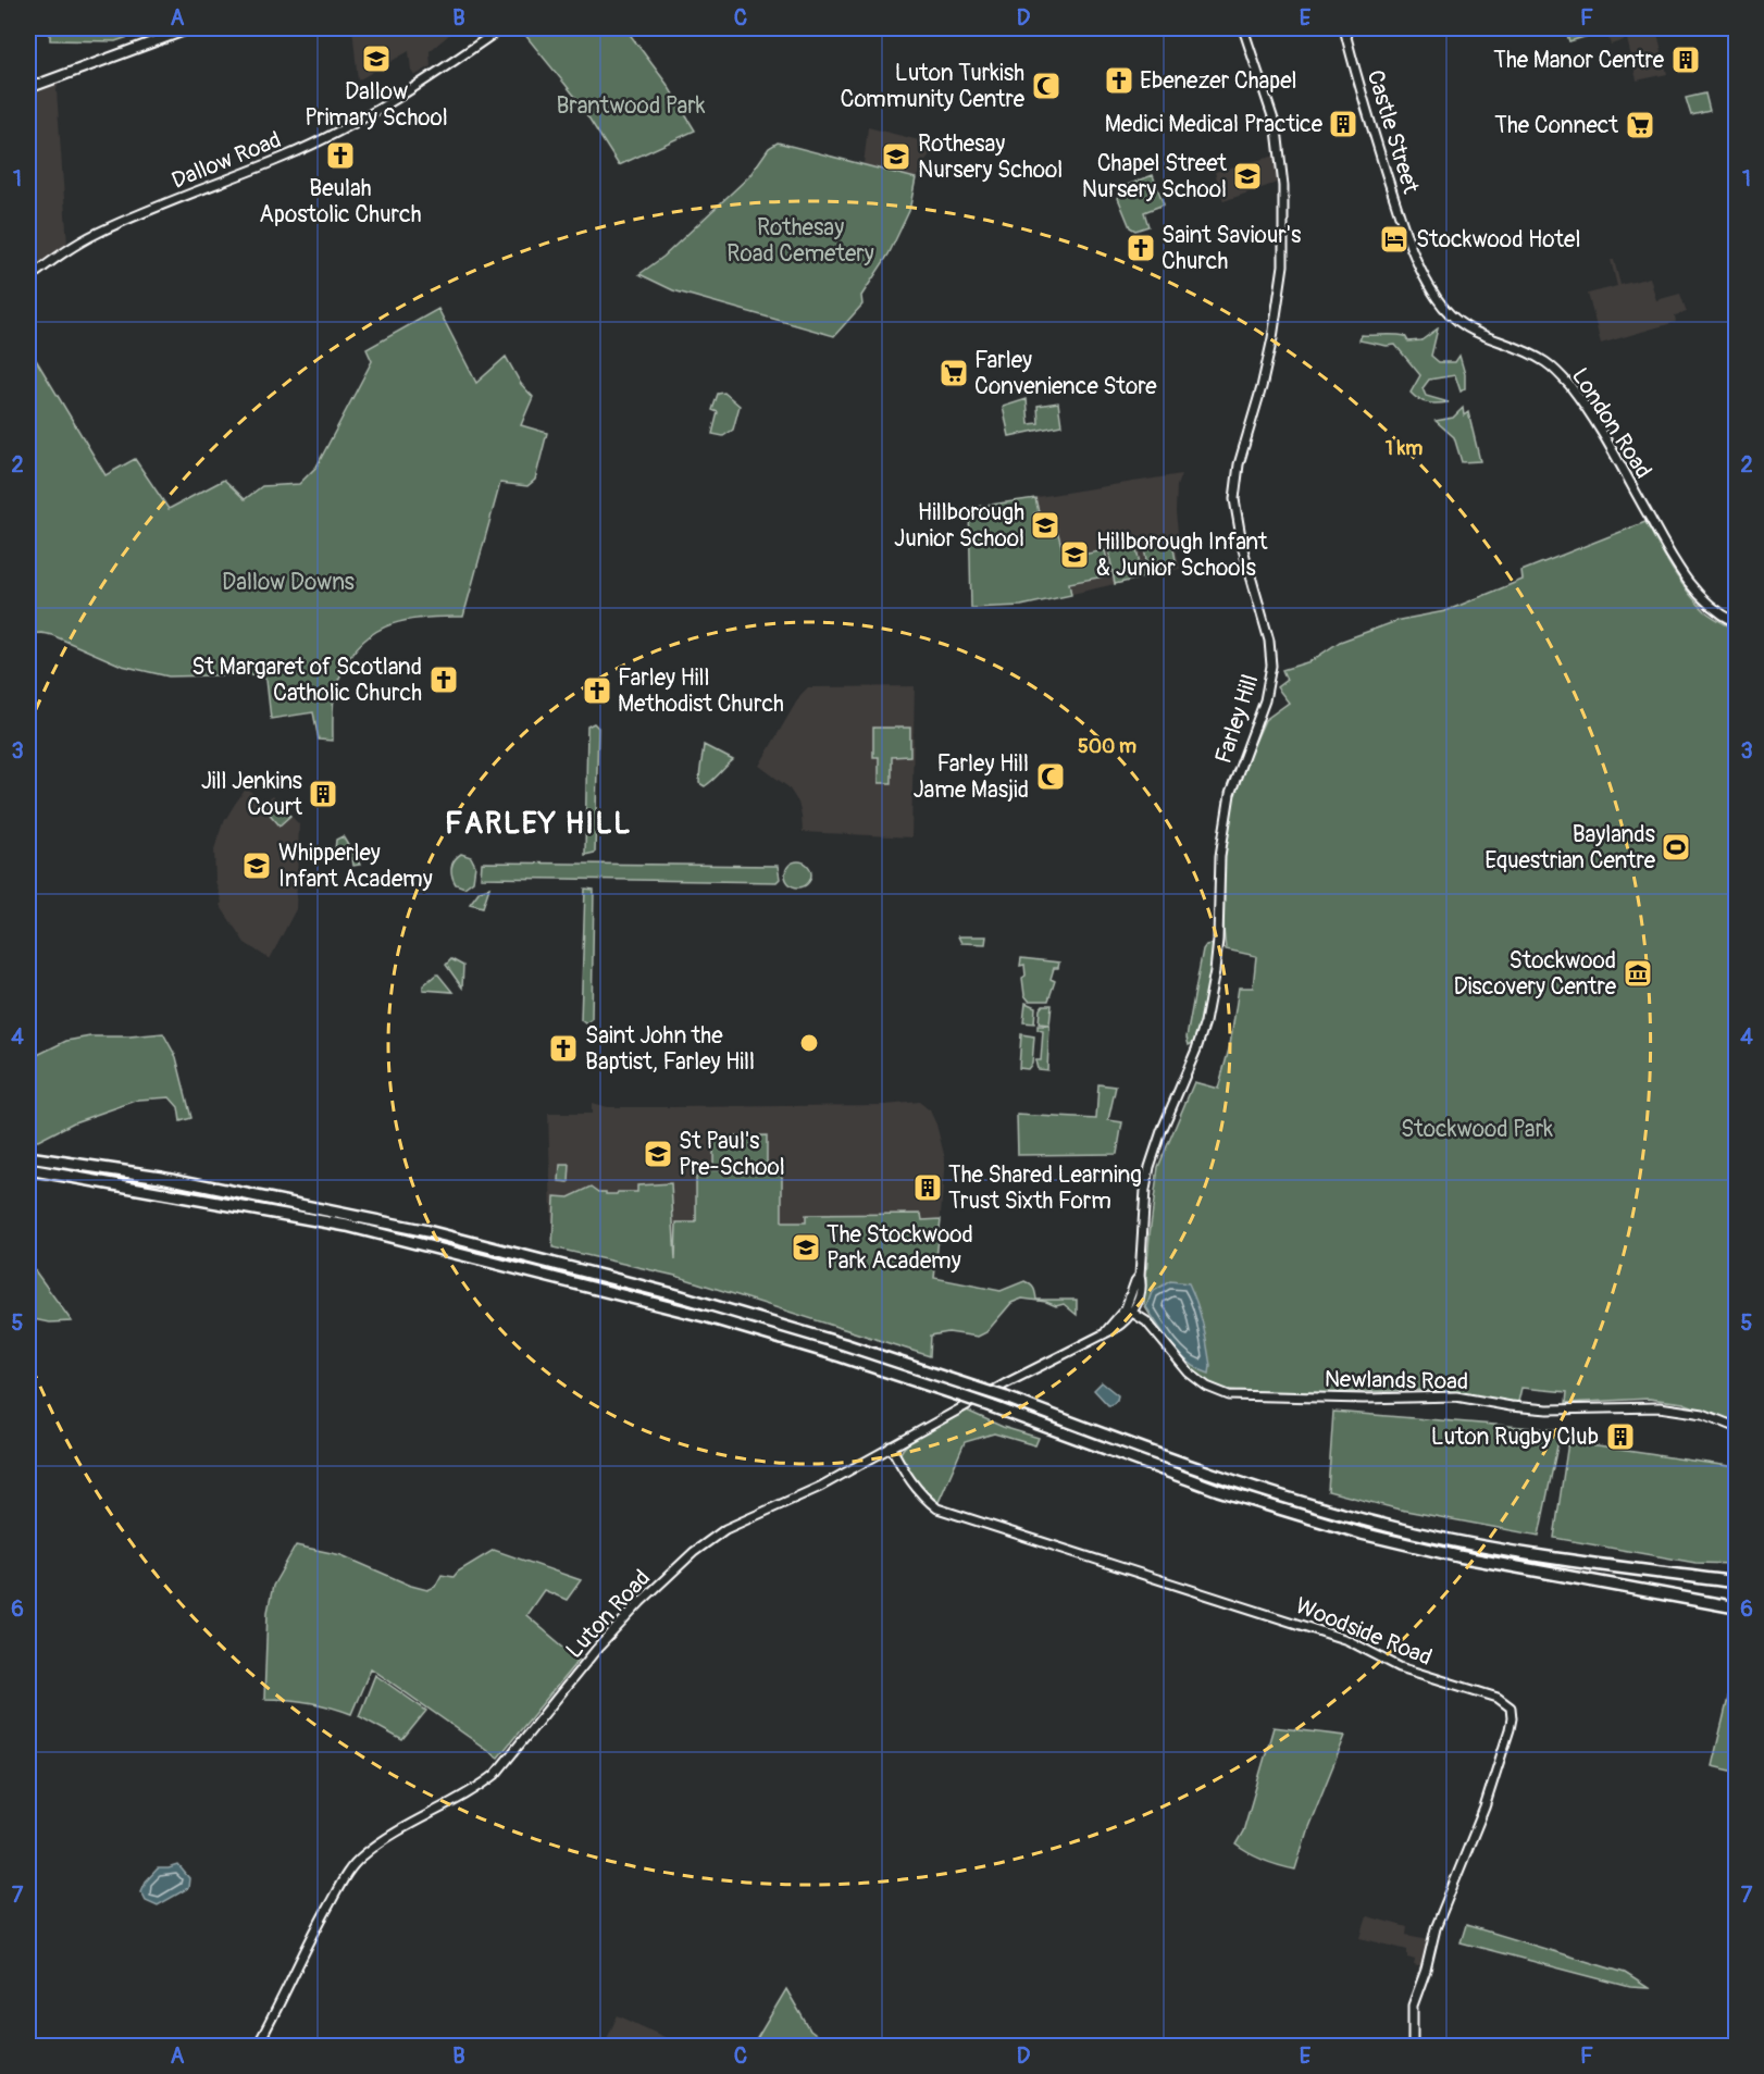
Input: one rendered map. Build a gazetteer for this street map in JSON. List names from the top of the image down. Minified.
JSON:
{"streets":{"street":["Castle Street","Dallow Road","London Road","Farley Hill","Newlands Road","Luton Road","Woodside Road"]},"crossings":[["Castle Street","London Road"],["Farley Hill","Newlands Road"],["Farley Hill","Luton Road"],["Newlands Road","Luton Road"],["Luton Road","Woodside Road"]],"districts":["FARLEY HILL"],"parks":["Brantwood Park","Rothesay Road Cemetery","Dallow Downs","Stockwood Park"],"places":{"school or university":["Dallow Primary School","Rothesay Nursery School","Chapel Street Nursery School","Hillborough Junior School","Hillborough Infant & Junior Schools","Whipperley Infant Academy","St Paul's Pre-School","The Stockwood Park Academy"],"building":["The Manor Centre","Medici Medical Practice","Jill Jenkins Court","The Shared Learning Trust Sixth Form","Luton Rugby Club"],"church":["Ebenezer Chapel","Beulah Apostolic Church","Saint Saviour's Church","St Margaret of Scotland Catholic Church","Farley Hill Methodist Church","Saint John the Baptist, Farley Hill"],"mosque":["Luton Turkish Community Centre","Farley Hill Jame Masjid"],"supermarket":["The Connect","Farley Convenience Store"],"hotel":["Stockwood Hotel"],"sports":["Baylands Equestrian Centre"],"museum":["Stockwood Discovery Centre"]},"grid":{"columns":["A","B","C","D","E","F"],"rows":["1","2","3","4","5","6","7"]},"rings":["1 km","500 m"]}
